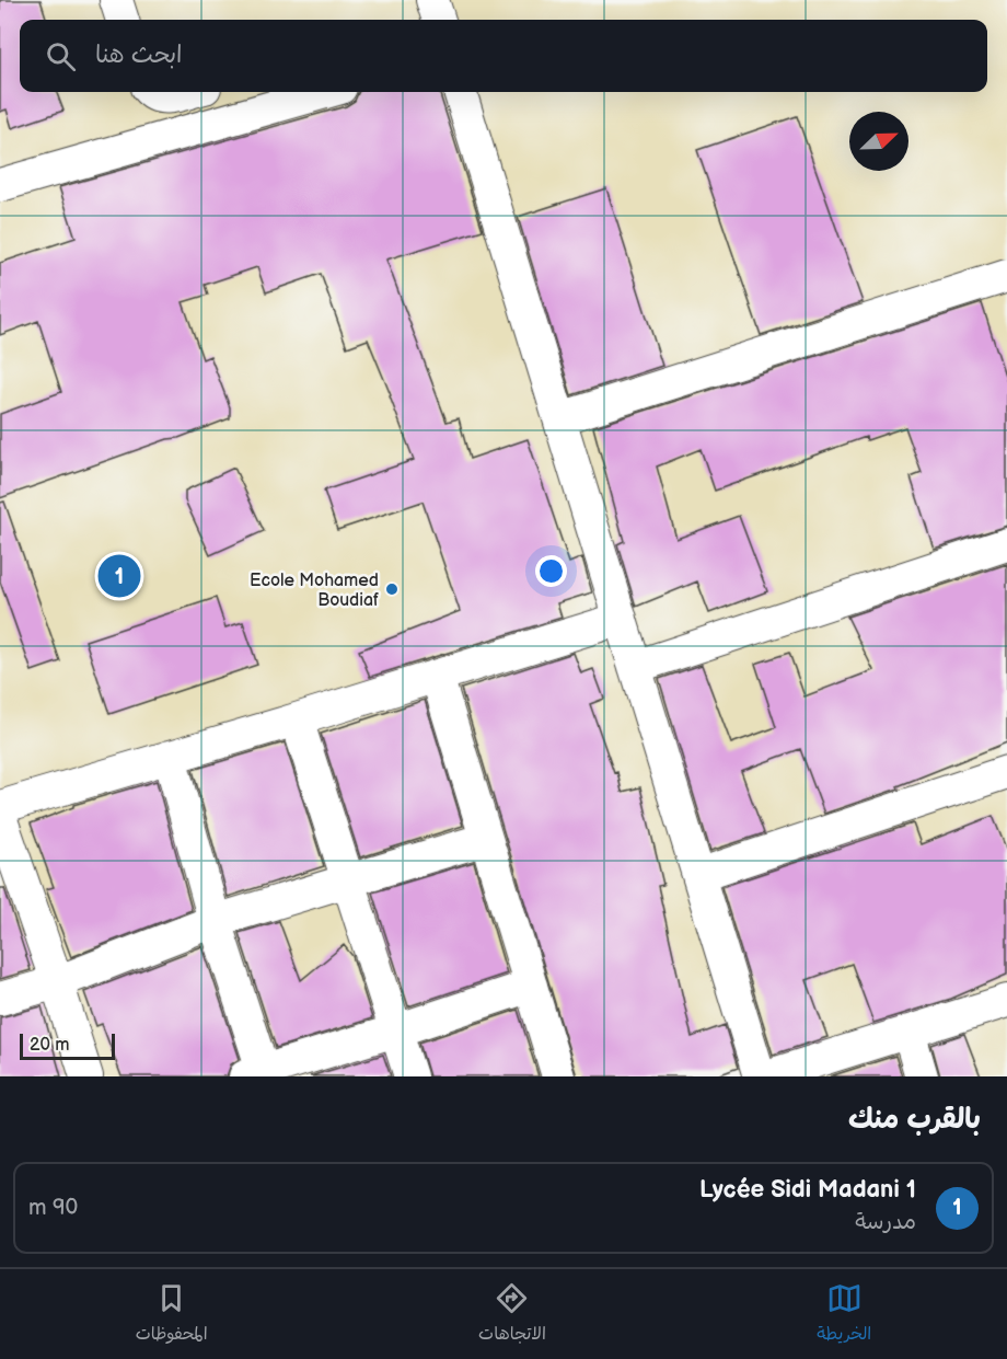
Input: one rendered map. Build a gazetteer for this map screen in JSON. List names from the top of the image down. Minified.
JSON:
{"places":["Ecole Mohamed Boudiaf"],"scale_bar":"20 m","north":"top right","page":{"search":"ابحث هنا","pins":"1","scale":"20 m","heading":"بالقرب منك","list":[{"mark":"1","name":"Lycée Sidi Madani 1","note":"مدرسة","value":"90 m"}],"nav":["الخريطة","الاتجاهات","المحفوظات"]}}
